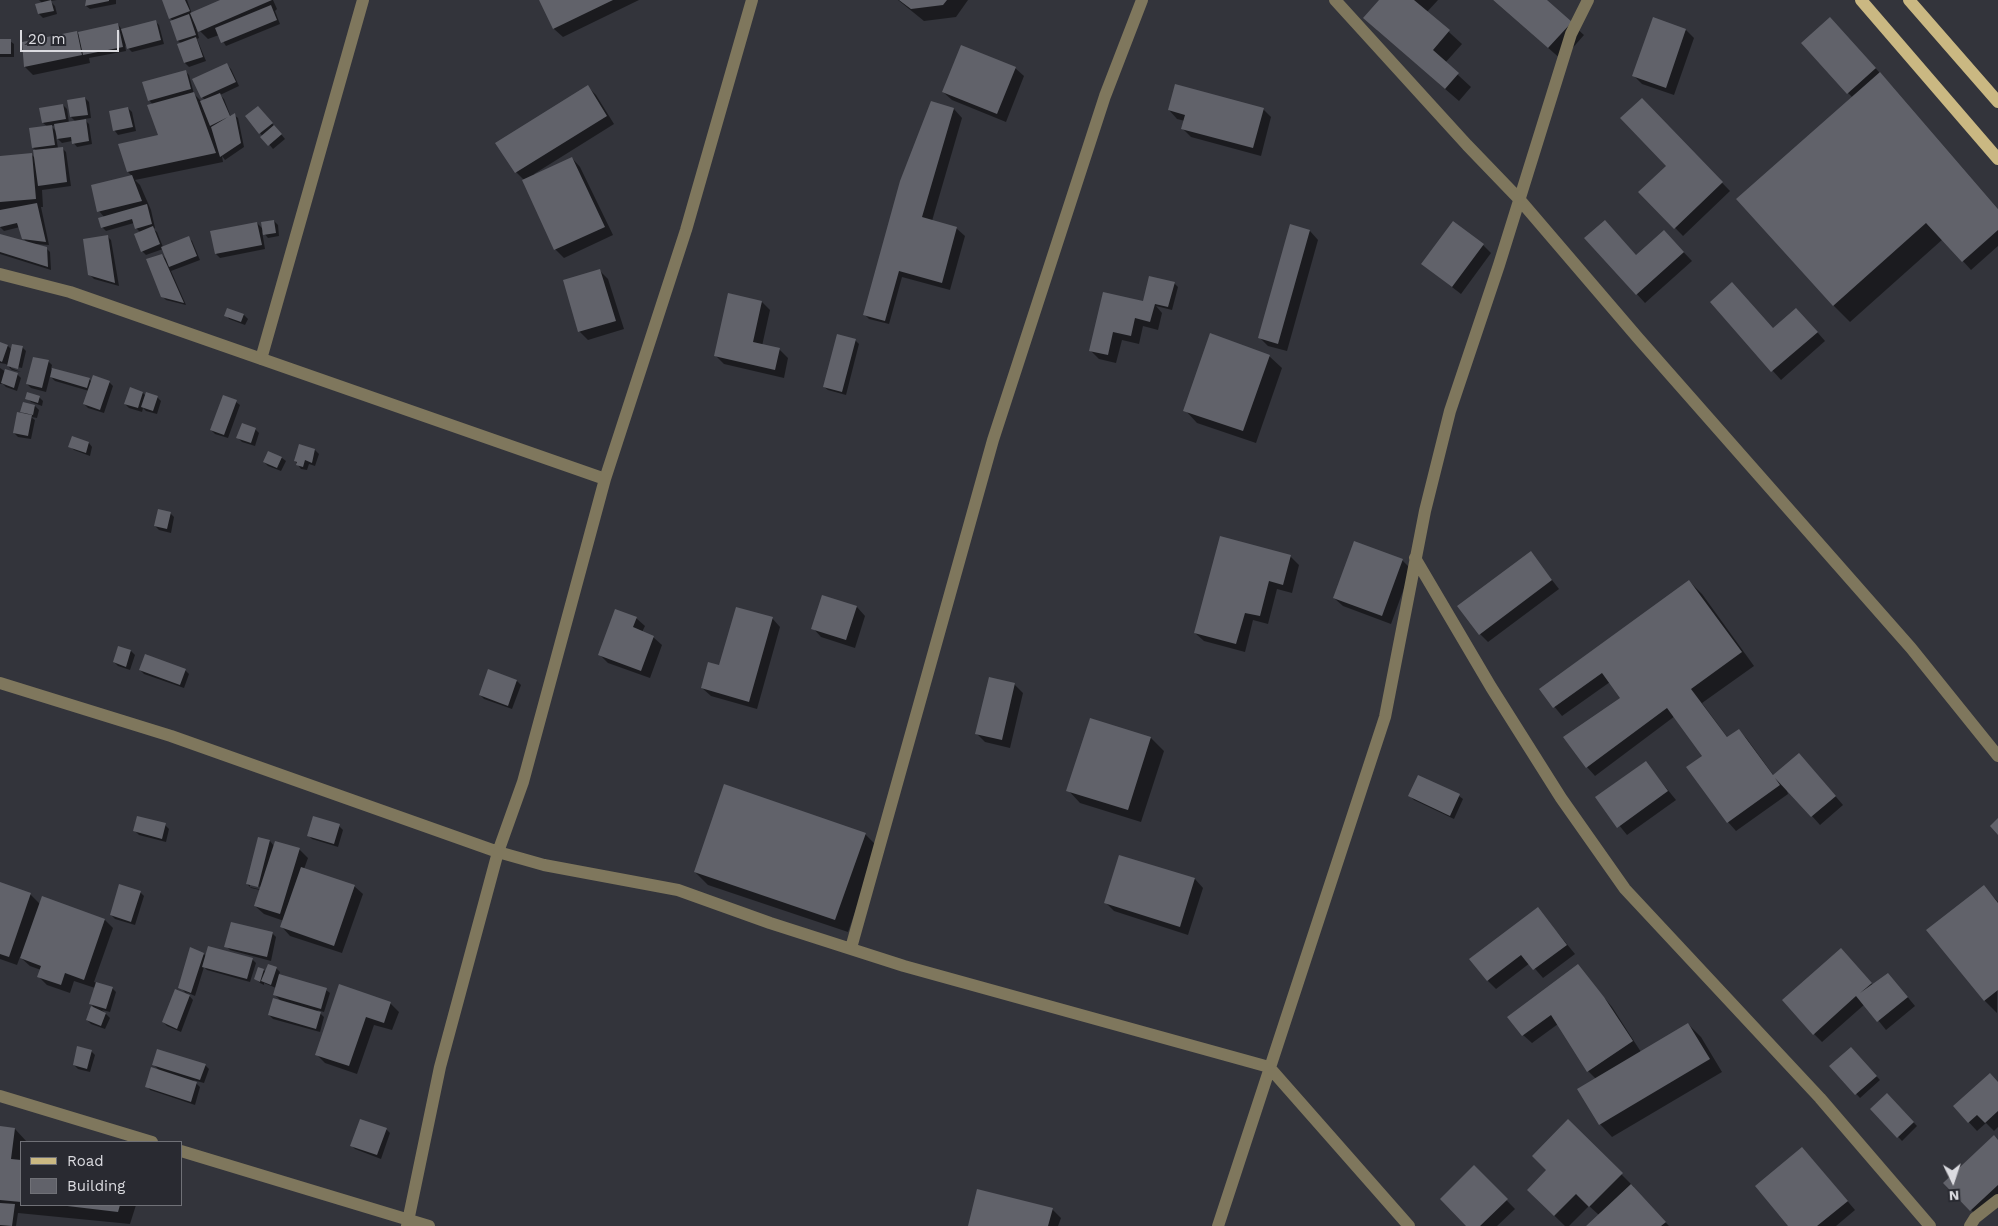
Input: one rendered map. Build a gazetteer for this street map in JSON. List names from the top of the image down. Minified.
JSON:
{"legend":["Road","Building"],"scale_bar":"20 m","north":"bottom"}
